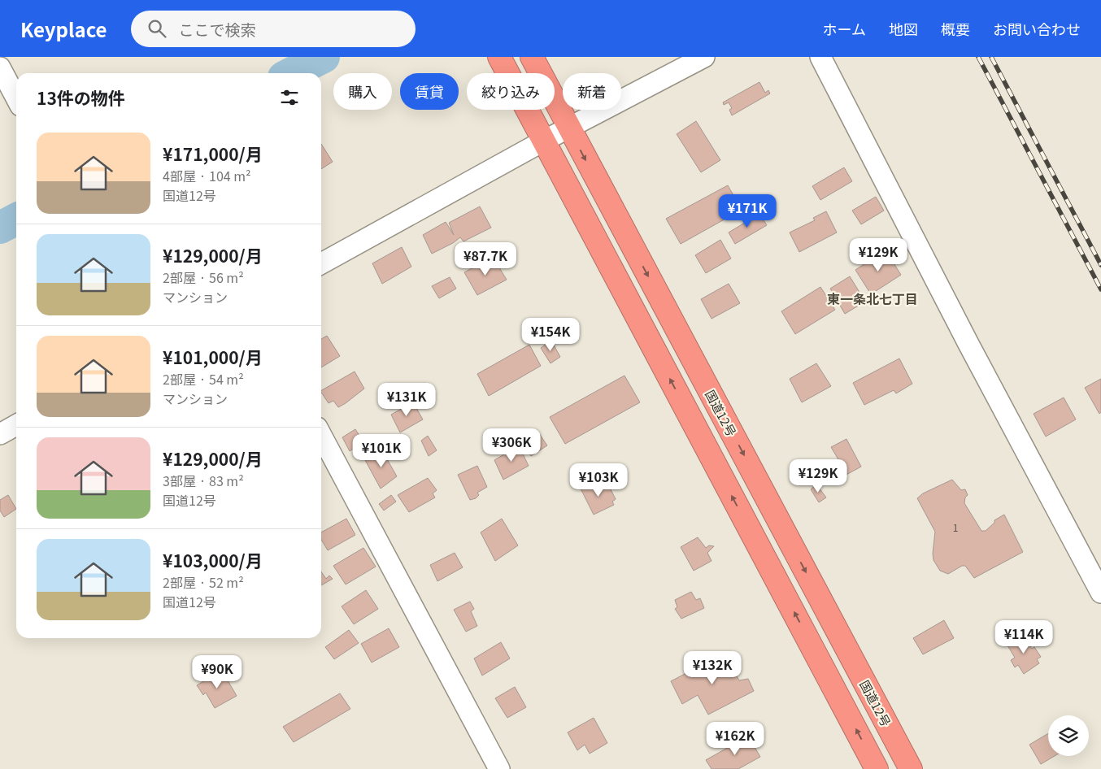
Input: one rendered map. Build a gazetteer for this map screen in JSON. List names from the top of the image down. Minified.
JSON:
{"streets":{"highway":["国道12号"]},"districts":["東一条北七丁目"],"house_numbers":["1"],"page":{"header":"Keyplace","search":"ここで検索","nav":["ホーム","地図","概要","お問い合わせ"],"chip":["購入","賃貸","絞り込み","新着"],"heading":"13件の物件","list":[{"name":"¥171,000/月","note":"4部屋 · 104 m² · 国道12号"},{"name":"¥129,000/月","note":"2部屋 · 56 m² · マンション"},{"name":"¥101,000/月","note":"2部屋 · 54 m² · マンション"},{"name":"¥129,000/月","note":"3部屋 · 83 m² · 国道12号"},{"name":"¥103,000/月","note":"2部屋 · 52 m² · 国道12号"}],"price":["¥171K","¥129K","¥87.7K","¥154K","¥131K","¥306K","¥101K","¥129K","¥103K","¥114K","¥132K","¥90K","¥162K"]}}
